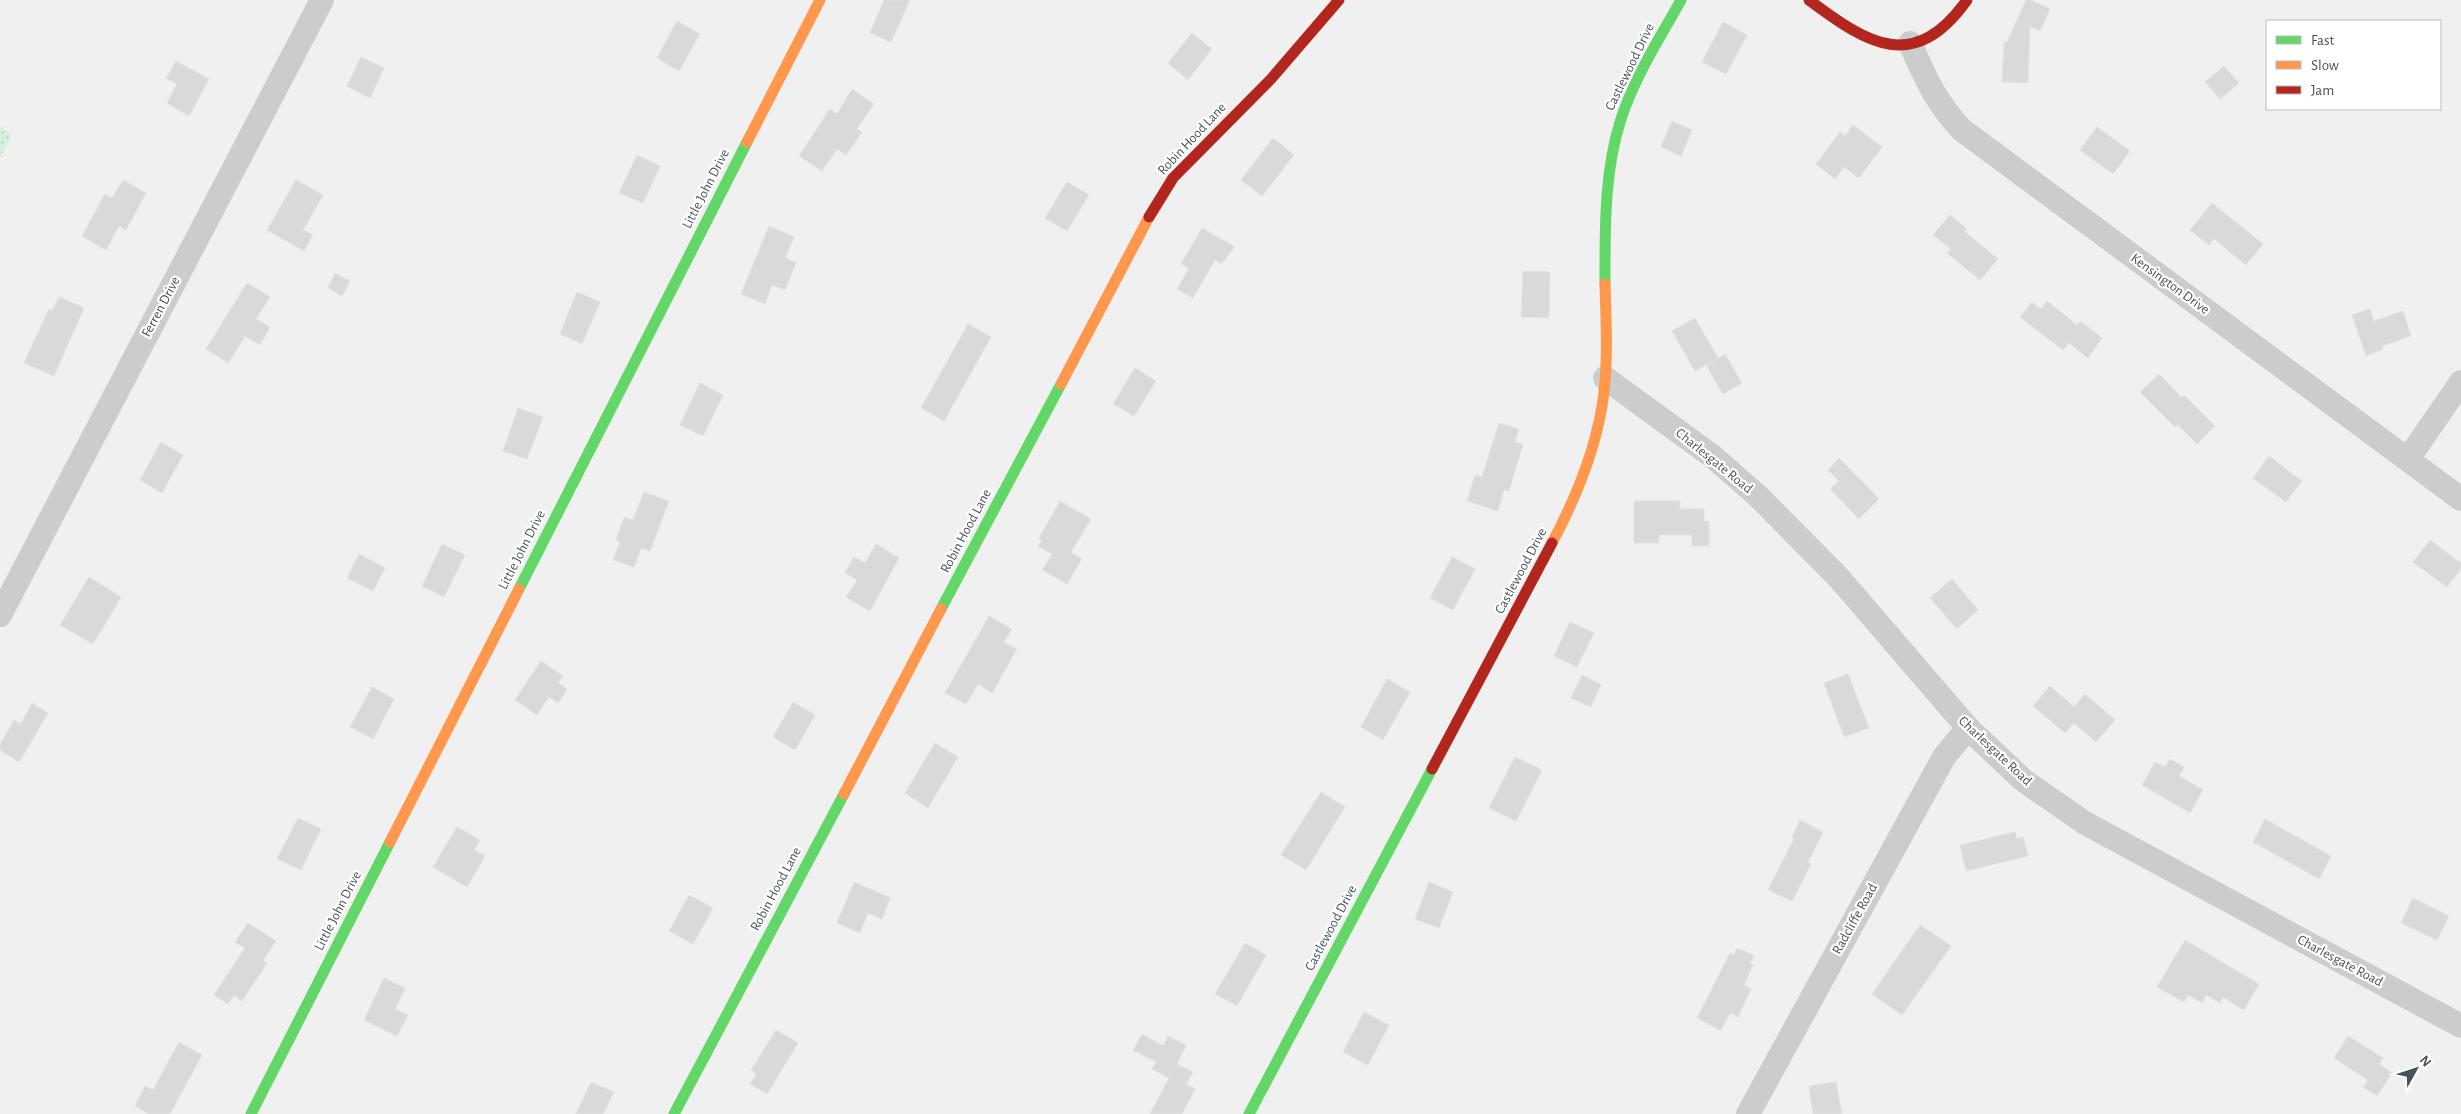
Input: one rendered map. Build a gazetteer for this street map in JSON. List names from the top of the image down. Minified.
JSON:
{"streets":{"street":["Castlewood Drive","Robin Hood Lane","Little John Drive","Kensington Drive","Ferren Drive","Charlesgate Road","Radcliffe Road"]},"crossings":[["Castlewood Drive","Charlesgate Road"],["Charlesgate Road","Radcliffe Road"]],"legend":["Fast","Slow","Jam"],"north":"top right"}
